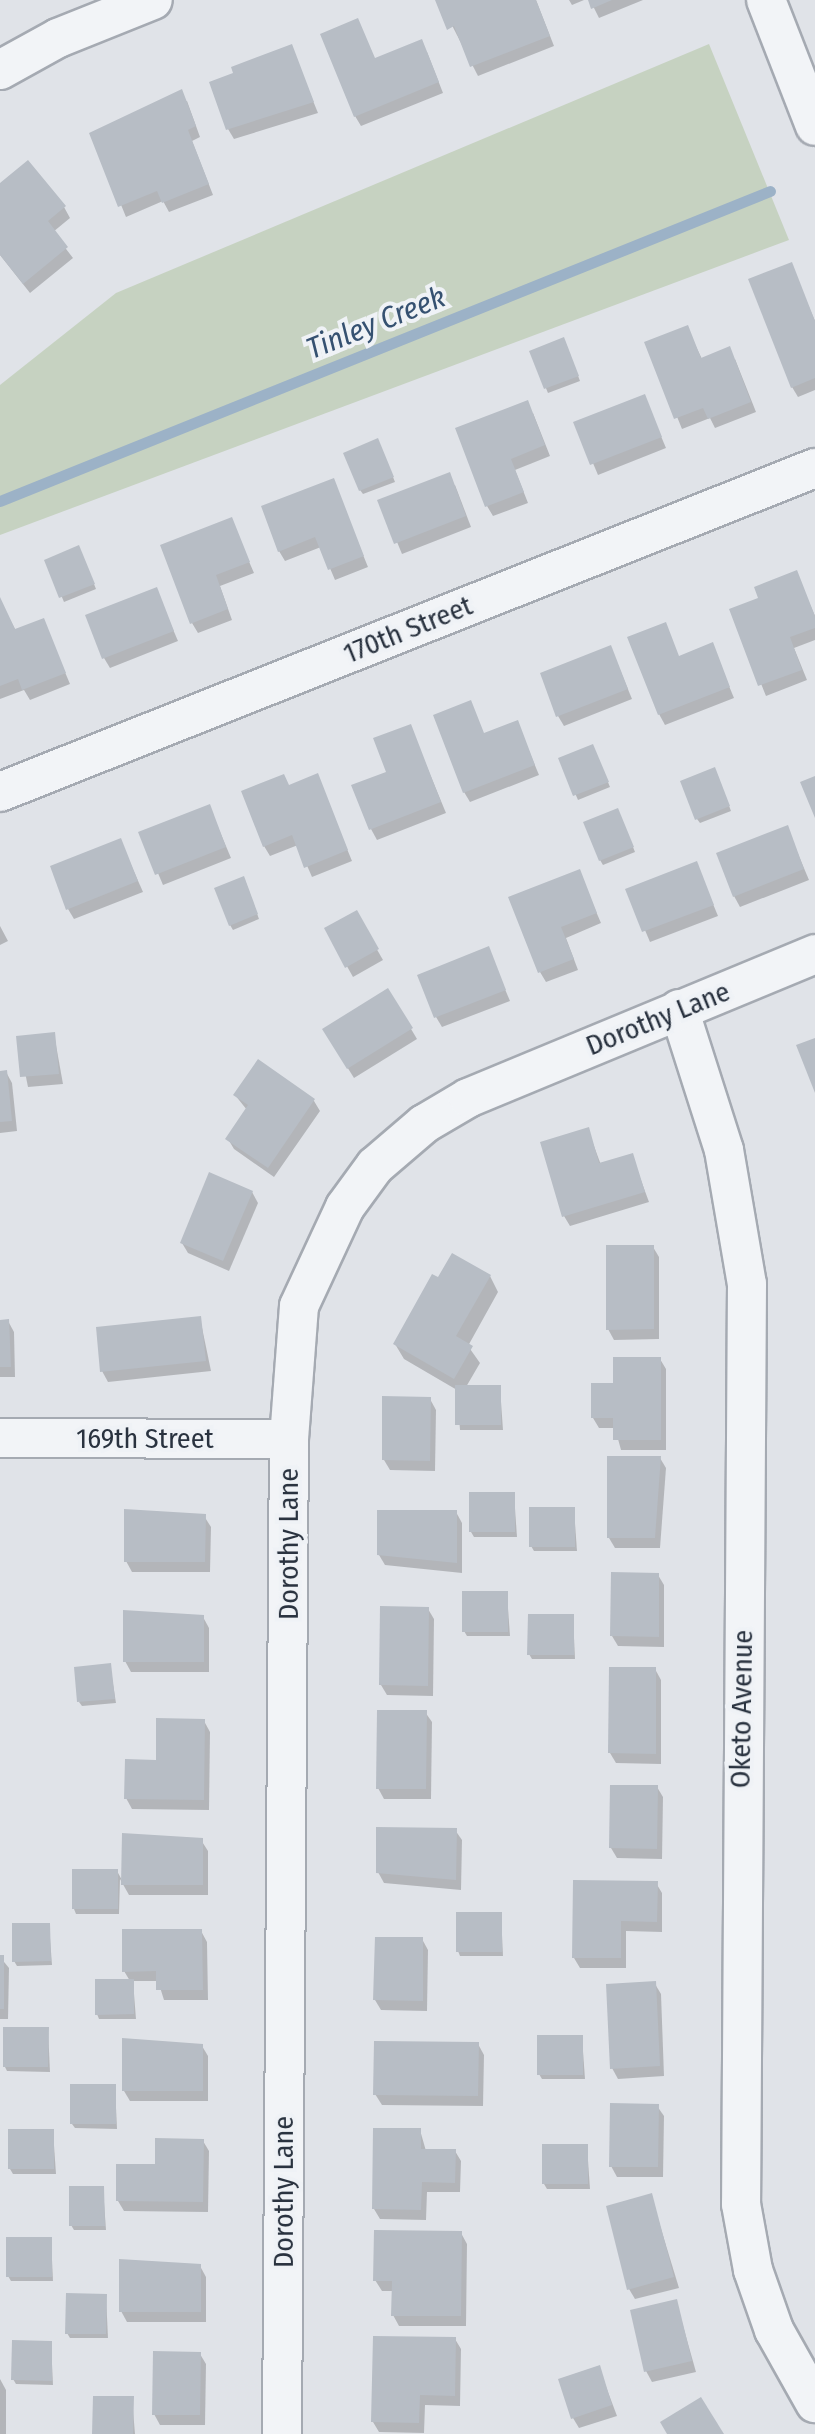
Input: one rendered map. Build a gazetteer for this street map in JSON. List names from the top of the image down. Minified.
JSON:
{"streets":{"street":["170th Street","Dorothy Lane","169th Street","Oketo Avenue"]},"crossings":[["Dorothy Lane","169th Street"],["Dorothy Lane","Oketo Avenue"]],"water":["Tinley Creek"]}
